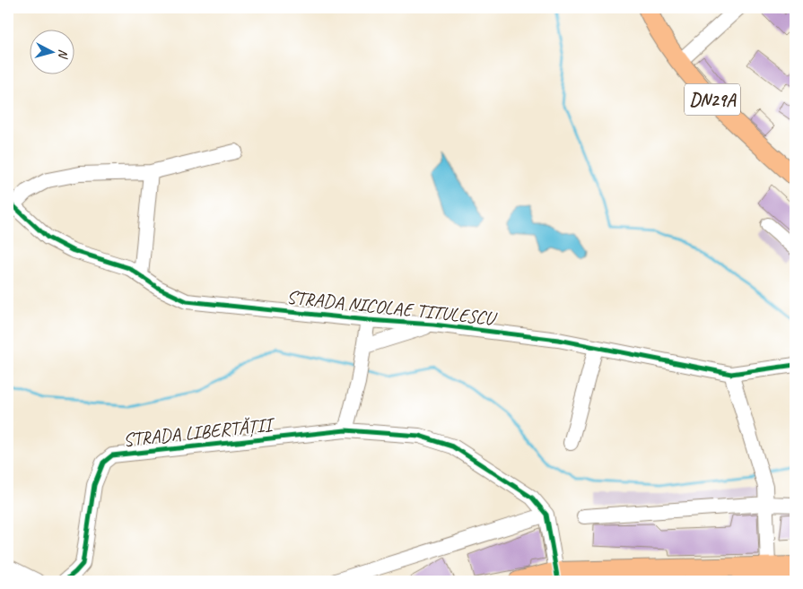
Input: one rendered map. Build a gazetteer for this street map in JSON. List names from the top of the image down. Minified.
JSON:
{"streets":{"main road":["DN29A"],"street":["STRADA NICOLAE TITULESCU","STRADA LIBERTĂȚII"]},"north":"right"}
